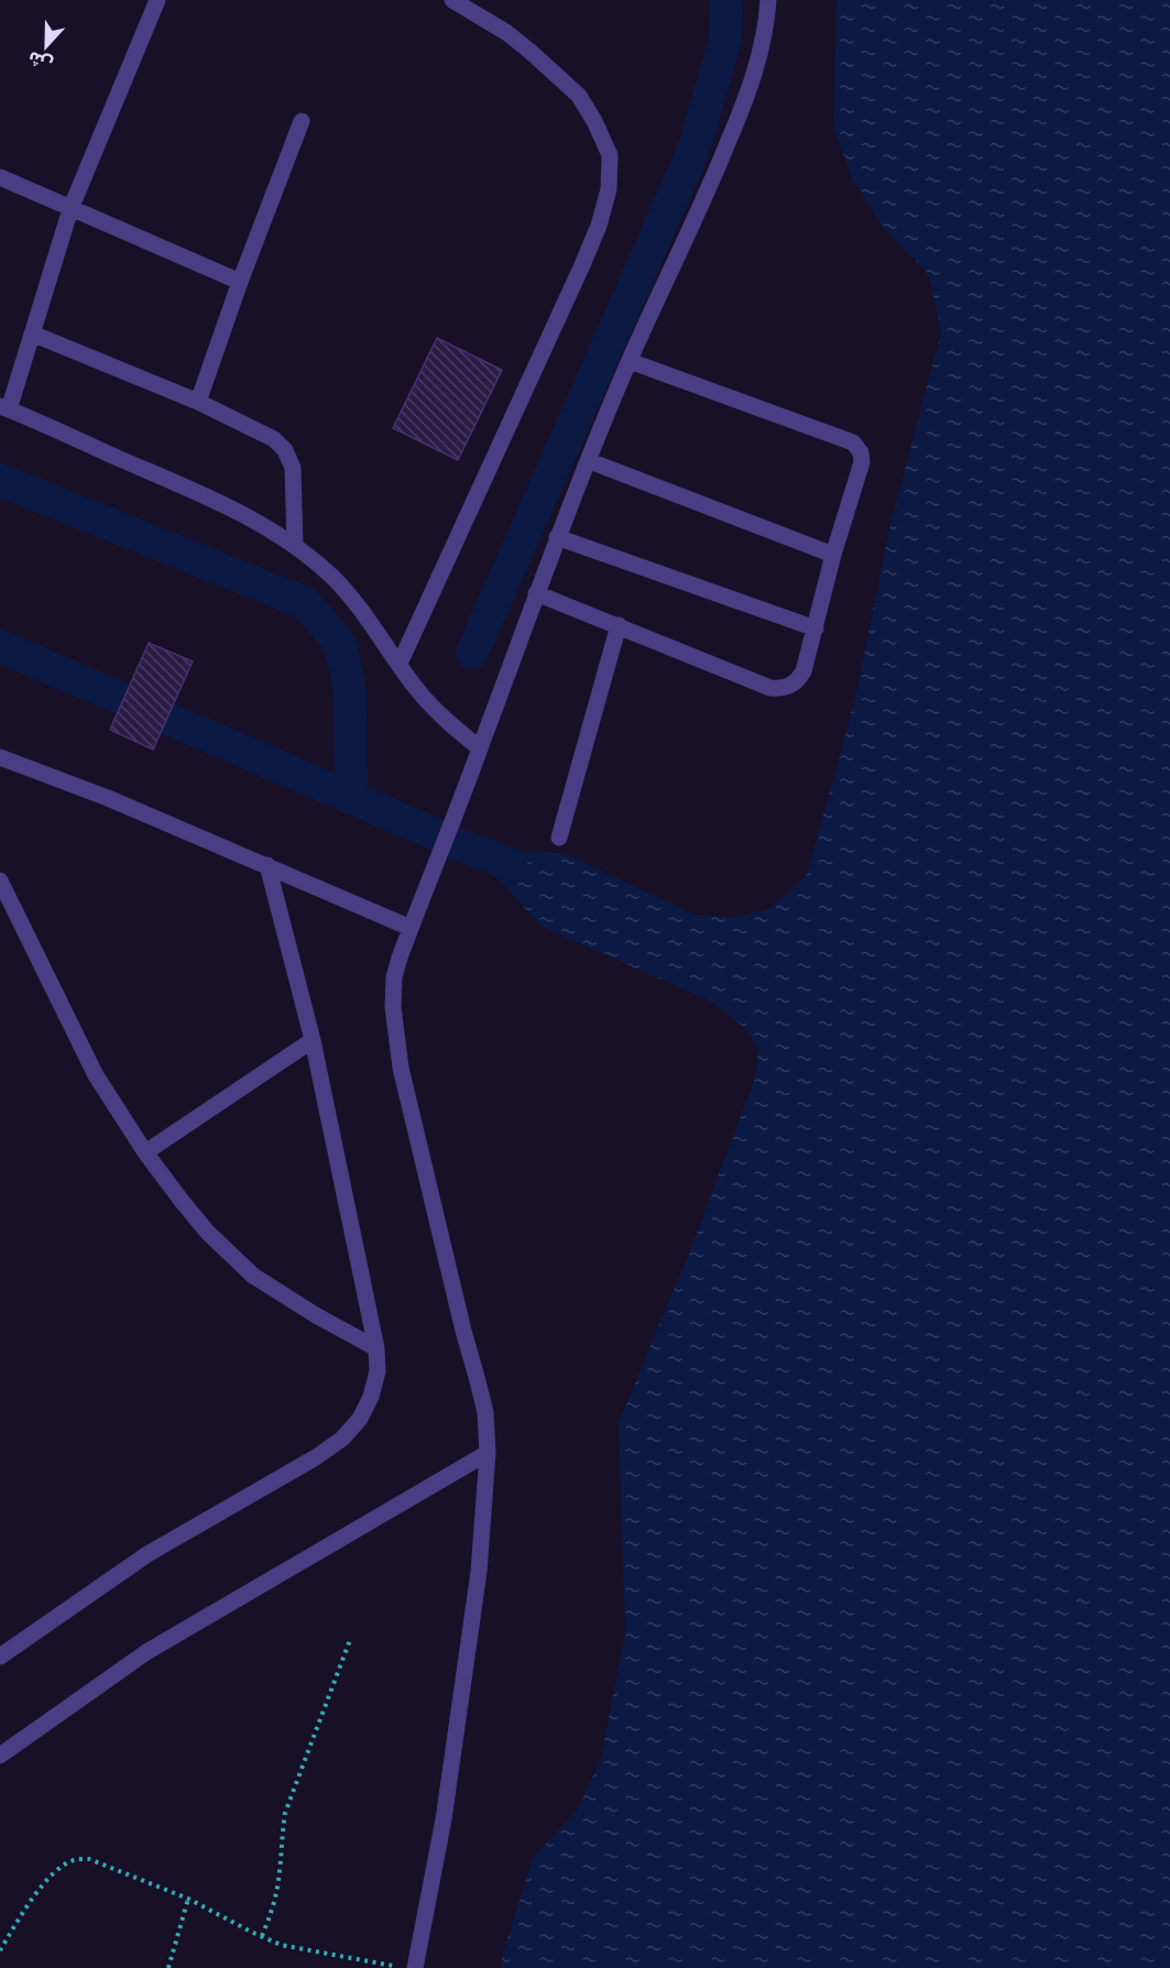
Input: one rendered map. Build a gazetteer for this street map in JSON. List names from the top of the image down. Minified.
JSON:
{"north":"bottom"}
